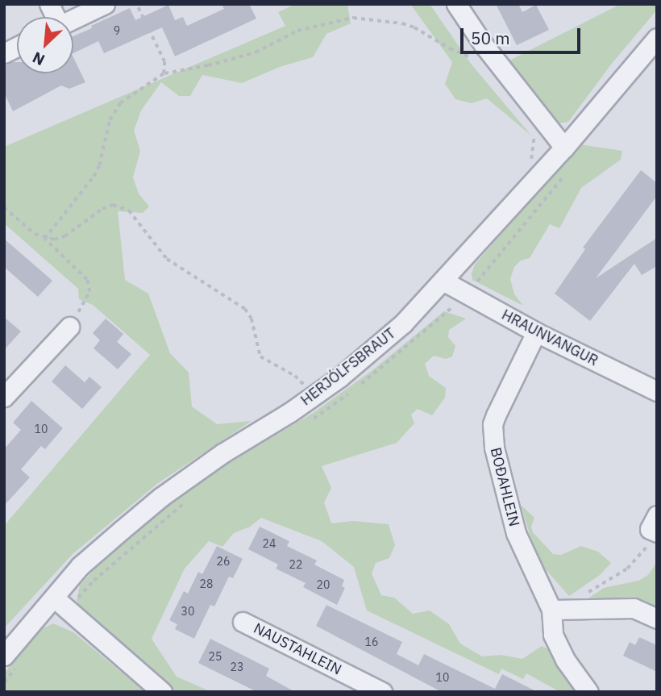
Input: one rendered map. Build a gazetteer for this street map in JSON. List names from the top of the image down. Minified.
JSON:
{"streets":{"street":["HRAUNVANGUR","HERJÓLFSBRAUT","BOÐAHLEIN","NAUSTAHLEIN"]},"crossings":[["HRAUNVANGUR","HERJÓLFSBRAUT"],["HRAUNVANGUR","BOÐAHLEIN"]],"house_numbers":["9","10","24","26","22","28","20","30","16","25","23","10"],"scale_bar":"50 m","north":"bottom left"}
